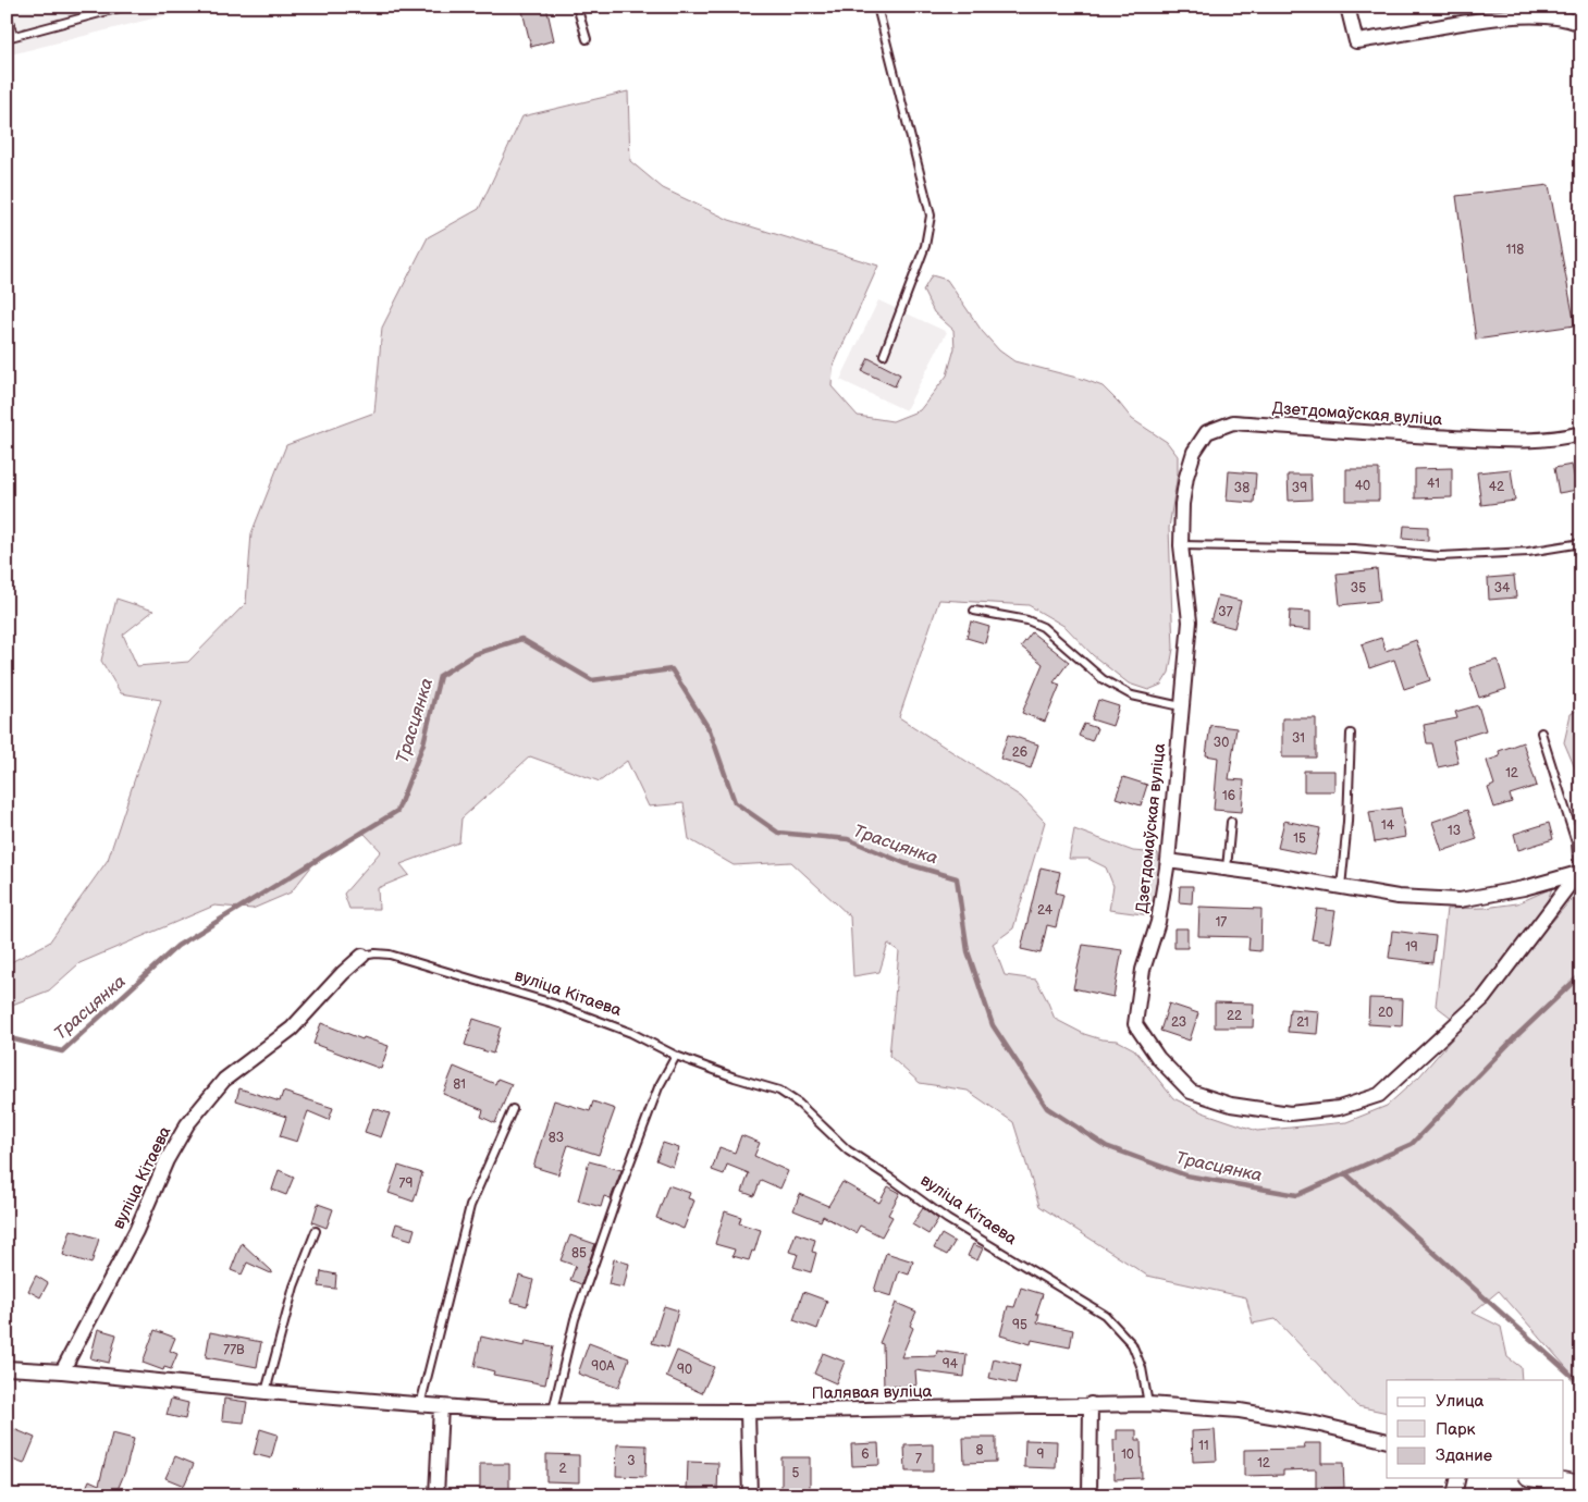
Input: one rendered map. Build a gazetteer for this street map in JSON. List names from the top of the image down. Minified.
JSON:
{"streets":{"street":["Дзетдомаўская вуліца","вуліца Кітаева","Палявая вуліца"]},"crossings":[["вуліца Кітаева","Палявая вуліца"]],"water":["Трасцянка"],"house_numbers":["118","41","40","42","38","39","35","34","37","31","30","26","12","16","14","13","15","24","17","19","20","22","23","21","81","83","79","85","95","77В","94","90А","90","11","8","6","9","10","7","3","12","2","5"],"legend":["Улица","Парк","Здание"]}
